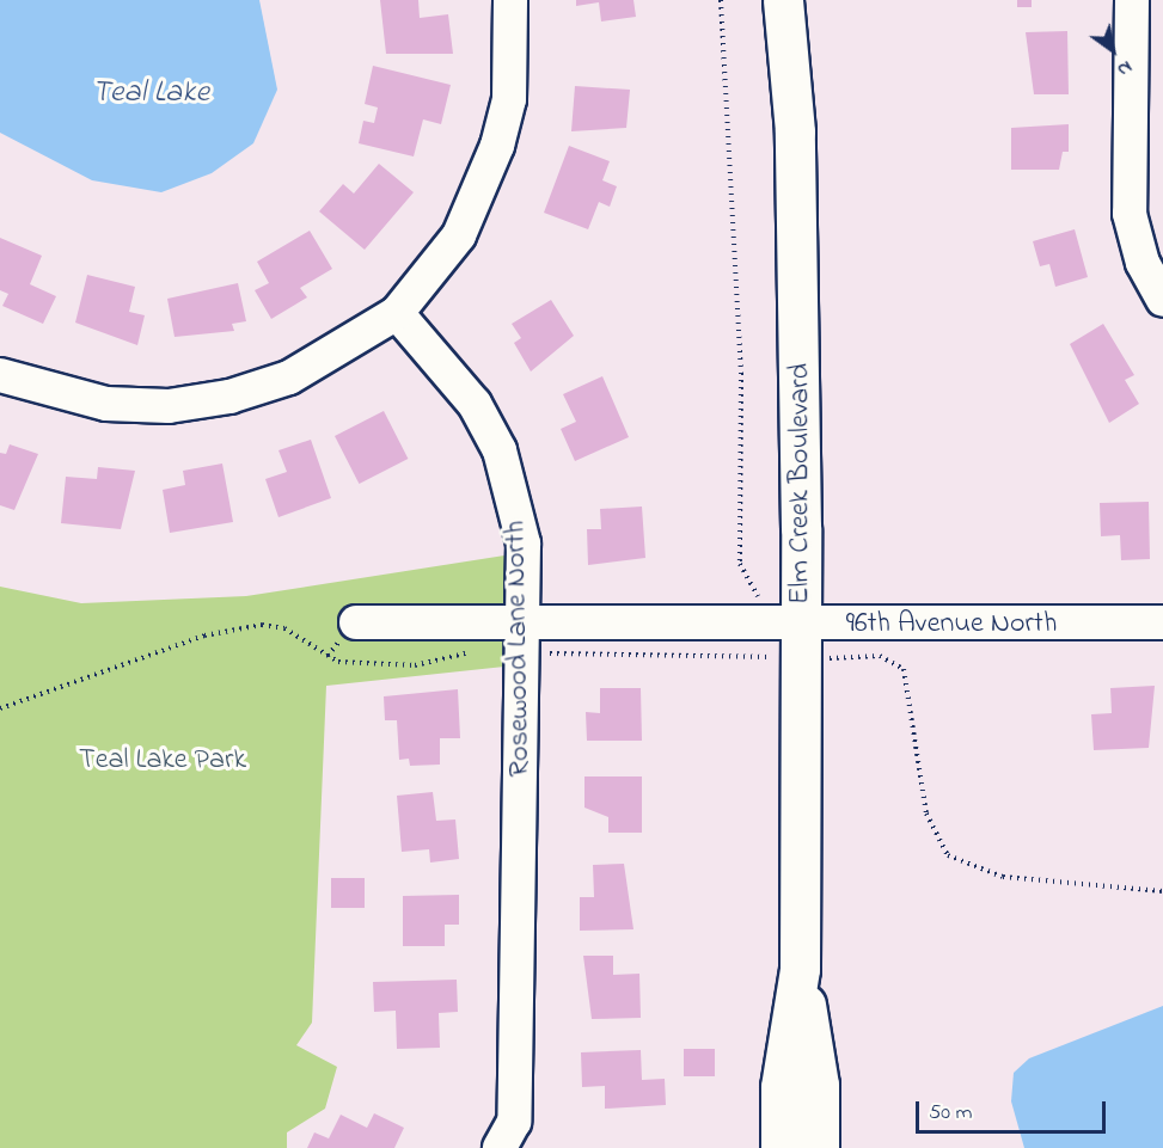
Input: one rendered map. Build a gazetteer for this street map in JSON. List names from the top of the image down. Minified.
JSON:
{"streets":{"main road":["Elm Creek Boulevard"],"street":["96th Avenue North","Rosewood Lane North"]},"crossings":[["Elm Creek Boulevard","96th Avenue North"],["96th Avenue North","Rosewood Lane North"]],"water":["Teal Lake"],"parks":["Teal Lake Park"],"scale_bar":"50 m","north":"bottom right"}
